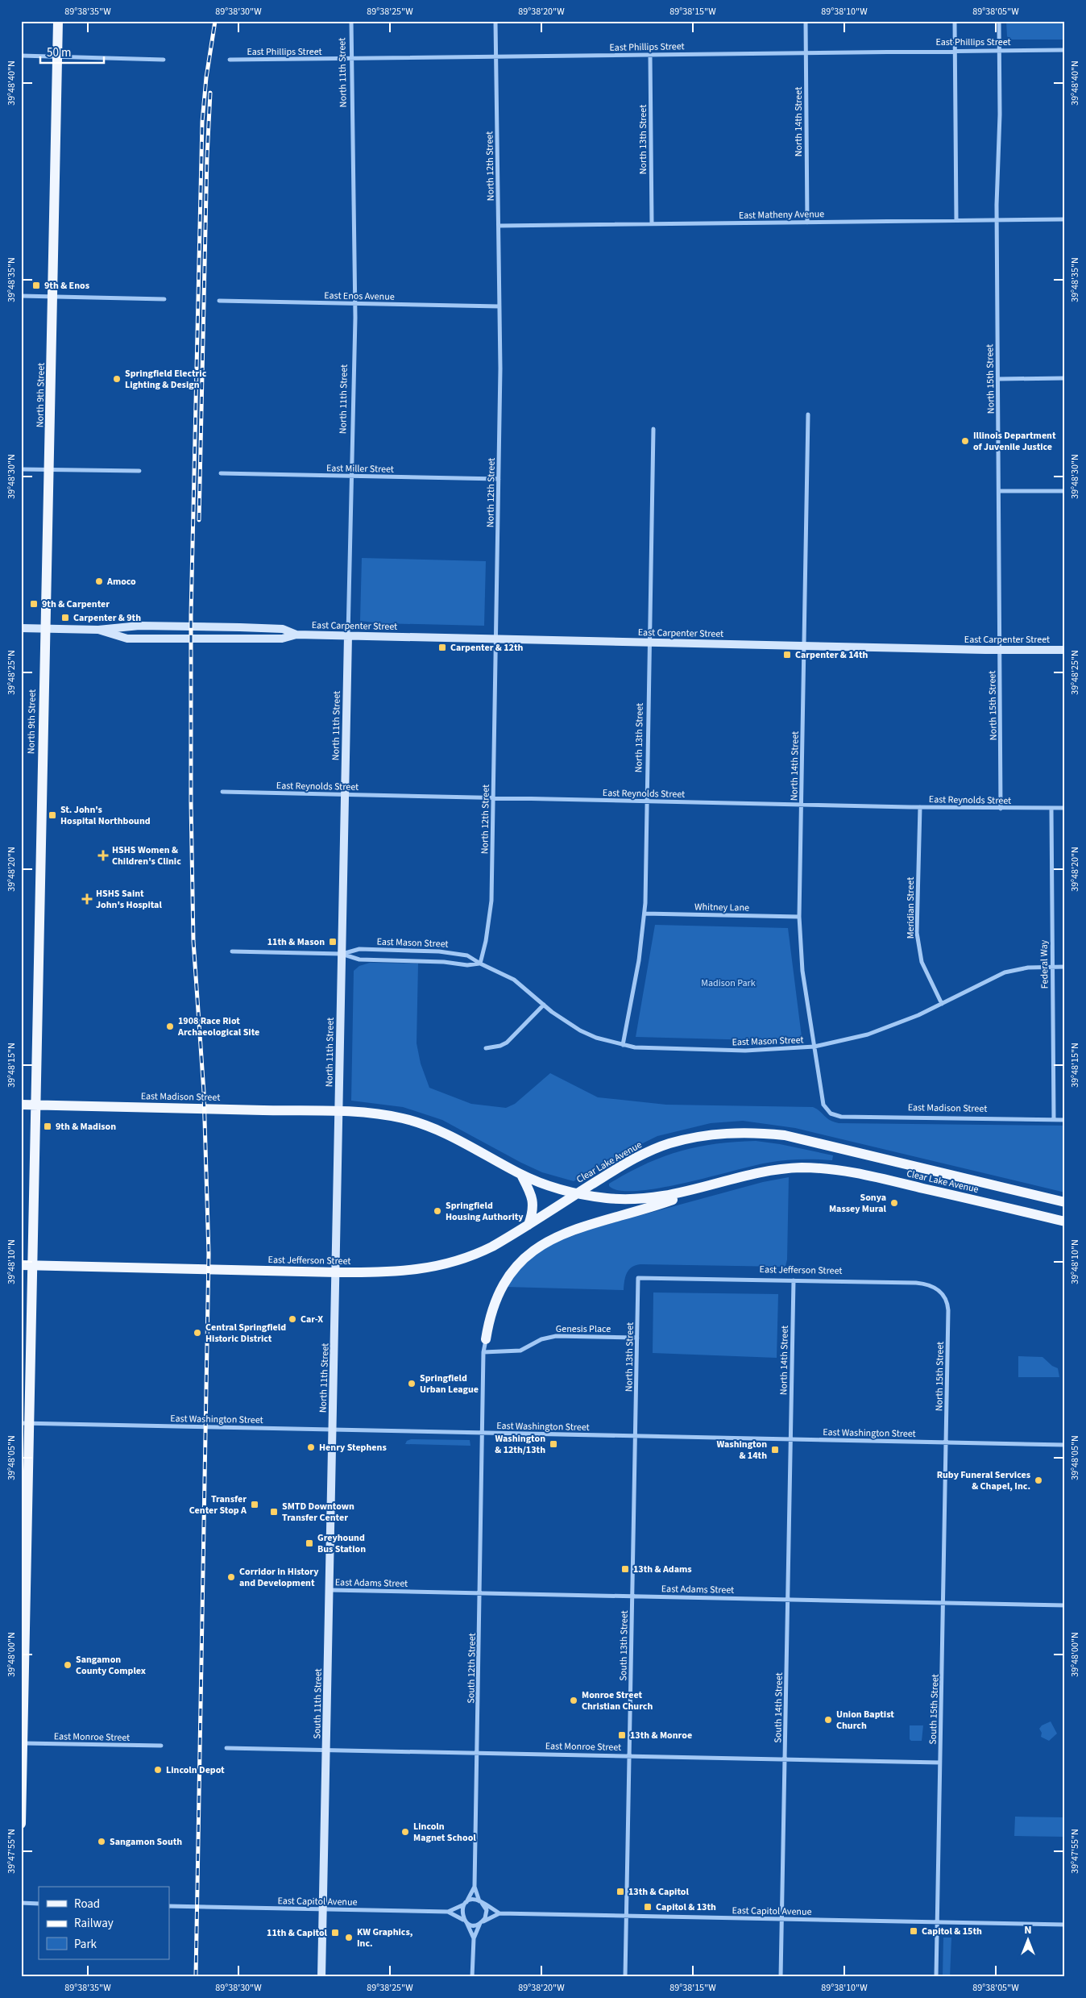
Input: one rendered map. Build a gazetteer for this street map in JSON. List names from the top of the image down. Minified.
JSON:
{"streets":{"main road":["North 9th Street","East Madison Street","Clear Lake Avenue","East Jefferson Street"],"street":["East Phillips Street","North 11th Street","North 14th Street","North 13th Street","North 12th Street","East Matheny Avenue","East Enos Avenue","North 15th Street","East Miller Street","East Carpenter Street","East Reynolds Street","Whitney Lane","Meridian Street","East Mason Street","Federal Way","Genesis Place","East Washington Street","East Adams Street","South 13th Street","South 12th Street","South 11th Street","South 14th Street","South 15th Street","East Monroe Street","East Capitol Avenue"]},"crossings":[["East Phillips Street","North 11th Street"],["East Phillips Street","North 14th Street"],["East Phillips Street","North 13th Street"],["East Phillips Street","North 12th Street"],["East Phillips Street","North 15th Street"],["North 11th Street","East Enos Avenue"],["North 11th Street","East Miller Street"],["North 11th Street","East Carpenter Street"],["North 11th Street","East Reynolds Street"],["North 11th Street","East Mason Street"],["North 11th Street","East Madison Street"],["North 11th Street","East Jefferson Street"],["North 11th Street","East Washington Street"],["North 11th Street","South 11th Street"],["North 14th Street","East Matheny Avenue"],["North 14th Street","East Carpenter Street"],["North 14th Street","East Reynolds Street"],["North 14th Street","Whitney Lane"],["North 14th Street","East Mason Street"],["North 14th Street","East Madison Street"],["North 14th Street","East Jefferson Street"],["North 14th Street","East Washington Street"],["North 14th Street","South 14th Street"],["North 13th Street","East Matheny Avenue"],["North 13th Street","East Carpenter Street"],["North 13th Street","East Reynolds Street"],["North 13th Street","Whitney Lane"],["North 13th Street","East Mason Street"],["North 13th Street","East Jefferson Street"],["North 13th Street","Genesis Place"],["North 13th Street","East Washington Street"],["North 13th Street","South 13th Street"],["North 12th Street","East Matheny Avenue"],["North 12th Street","East Enos Avenue"],["North 12th Street","East Miller Street"],["North 12th Street","East Carpenter Street"],["North 12th Street","East Reynolds Street"],["North 12th Street","East Mason Street"],["East Matheny Avenue","North 15th Street"],["North 15th Street","East Carpenter Street"],["North 15th Street","East Reynolds Street"],["North 15th Street","East Jefferson Street"],["North 15th Street","East Washington Street"],["North 15th Street","South 15th Street"],["North 9th Street","East Carpenter Street"],["North 9th Street","East Madison Street"],["North 9th Street","East Jefferson Street"],["North 9th Street","East Washington Street"],["North 9th Street","East Monroe Street"],["East Reynolds Street","Meridian Street"],["East Reynolds Street","Federal Way"],["Meridian Street","East Mason Street"],["East Mason Street","Federal Way"],["Federal Way","East Madison Street"],["East Madison Street","Clear Lake Avenue"],["East Madison Street","East Jefferson Street"],["Clear Lake Avenue","East Jefferson Street"],["East Washington Street","South 13th Street"],["East Washington Street","South 12th Street"],["East Washington Street","South 11th Street"],["East Washington Street","South 14th Street"],["East Washington Street","South 15th Street"],["East Adams Street","South 13th Street"],["East Adams Street","South 12th Street"],["East Adams Street","South 11th Street"],["East Adams Street","South 14th Street"],["East Adams Street","South 15th Street"],["South 13th Street","East Monroe Street"],["South 13th Street","East Capitol Avenue"],["South 12th Street","East Monroe Street"],["South 12th Street","East Capitol Avenue"],["South 11th Street","East Monroe Street"],["South 11th Street","East Capitol Avenue"],["South 14th Street","East Monroe Street"],["South 14th Street","East Capitol Avenue"],["South 15th Street","East Monroe Street"],["South 15th Street","East Capitol Avenue"]],"parks":["Madison Park"],"places":{"transit":["9th & Enos","9th & Carpenter","Carpenter & 9th","Carpenter & 12th","Carpenter & 14th","St. John's Hospital Northbound","11th & Mason","9th & Madison","Washington & 12th/13th","Washington & 14th","Transfer Center Stop A","SMTD Downtown Transfer Center","Greyhound Bus Station","13th & Adams","13th & Monroe","13th & Capitol","Capitol & 13th","Capitol & 15th","11th & Capitol"],"other":["Springfield Electric Lighting & Design","Illinois Department of Juvenile Justice","Amoco","1908 Race Riot Archaeological Site","Sonya Massey Mural","Springfield Housing Authority","Car-X","Central Springfield Historic District","Springfield Urban League","Henry Stephens","Ruby Funeral Services & Chapel, Inc.","Corridor in History and Development","Sangamon County Complex","Monroe Street Christian Church","Union Baptist Church","Lincoln Depot","Lincoln Magnet School","Sangamon South","KW Graphics, Inc."],"health":["HSHS Women & Children's Clinic","HSHS Saint John's Hospital"]},"legend":["Road","Railway","Park"],"scale_bar":"50 m","north":"top","coordinates":["89°38'35\"W","89°38'30\"W","89°38'25\"W","89°38'20\"W","89°38'15\"W","89°38'10\"W","89°38'05\"W","39°48'40\"N","39°48'35\"N","39°48'30\"N","39°48'25\"N","39°48'20\"N","39°48'15\"N","39°48'10\"N","39°48'05\"N","39°48'00\"N","39°47'55\"N"]}
